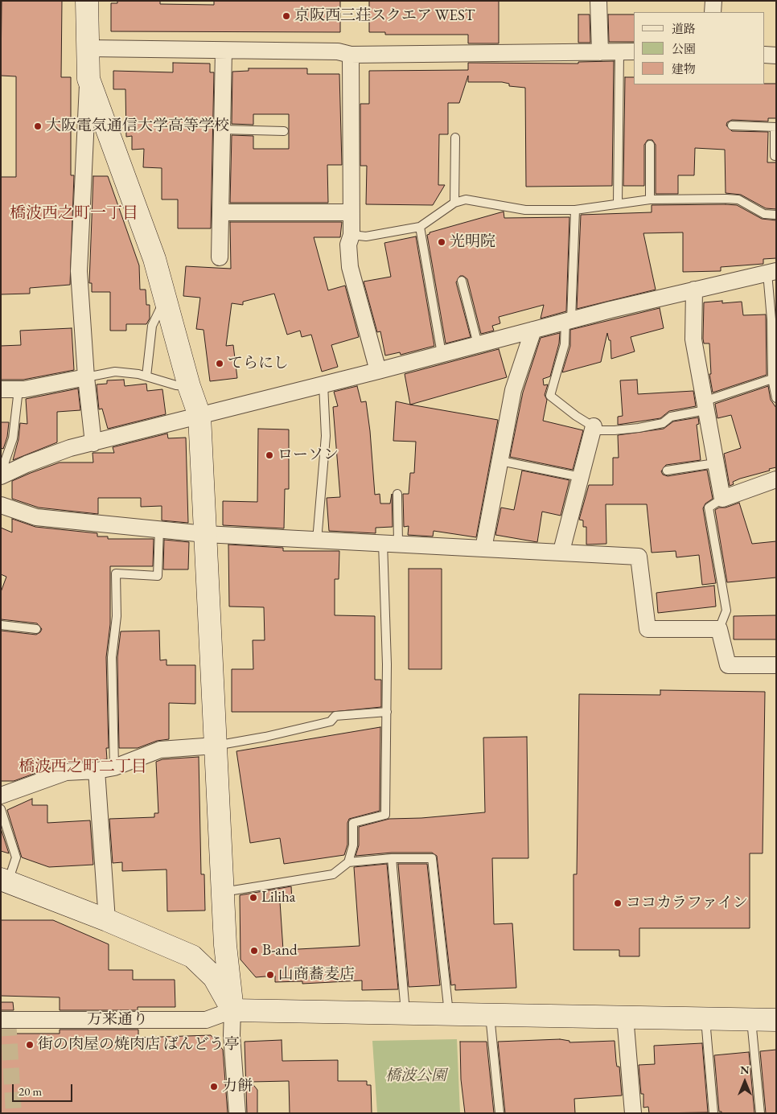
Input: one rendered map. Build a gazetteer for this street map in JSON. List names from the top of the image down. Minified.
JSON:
{"streets":{"street":["万来通り"]},"districts":["橋波西之町一丁目","橋波西之町二丁目"],"parks":["橋波公園"],"places":["京阪西三荘スクエア WEST","大阪電気通信大学高等学校","光明院","てらにし","ローソン","Liliha","ココカラファイン","B-and","山商蕎麦店","街の肉屋の焼肉店 ばんどう亭","力餅"],"legend":["道路","公園","建物"],"scale_bar":"20 m","north":"top"}
